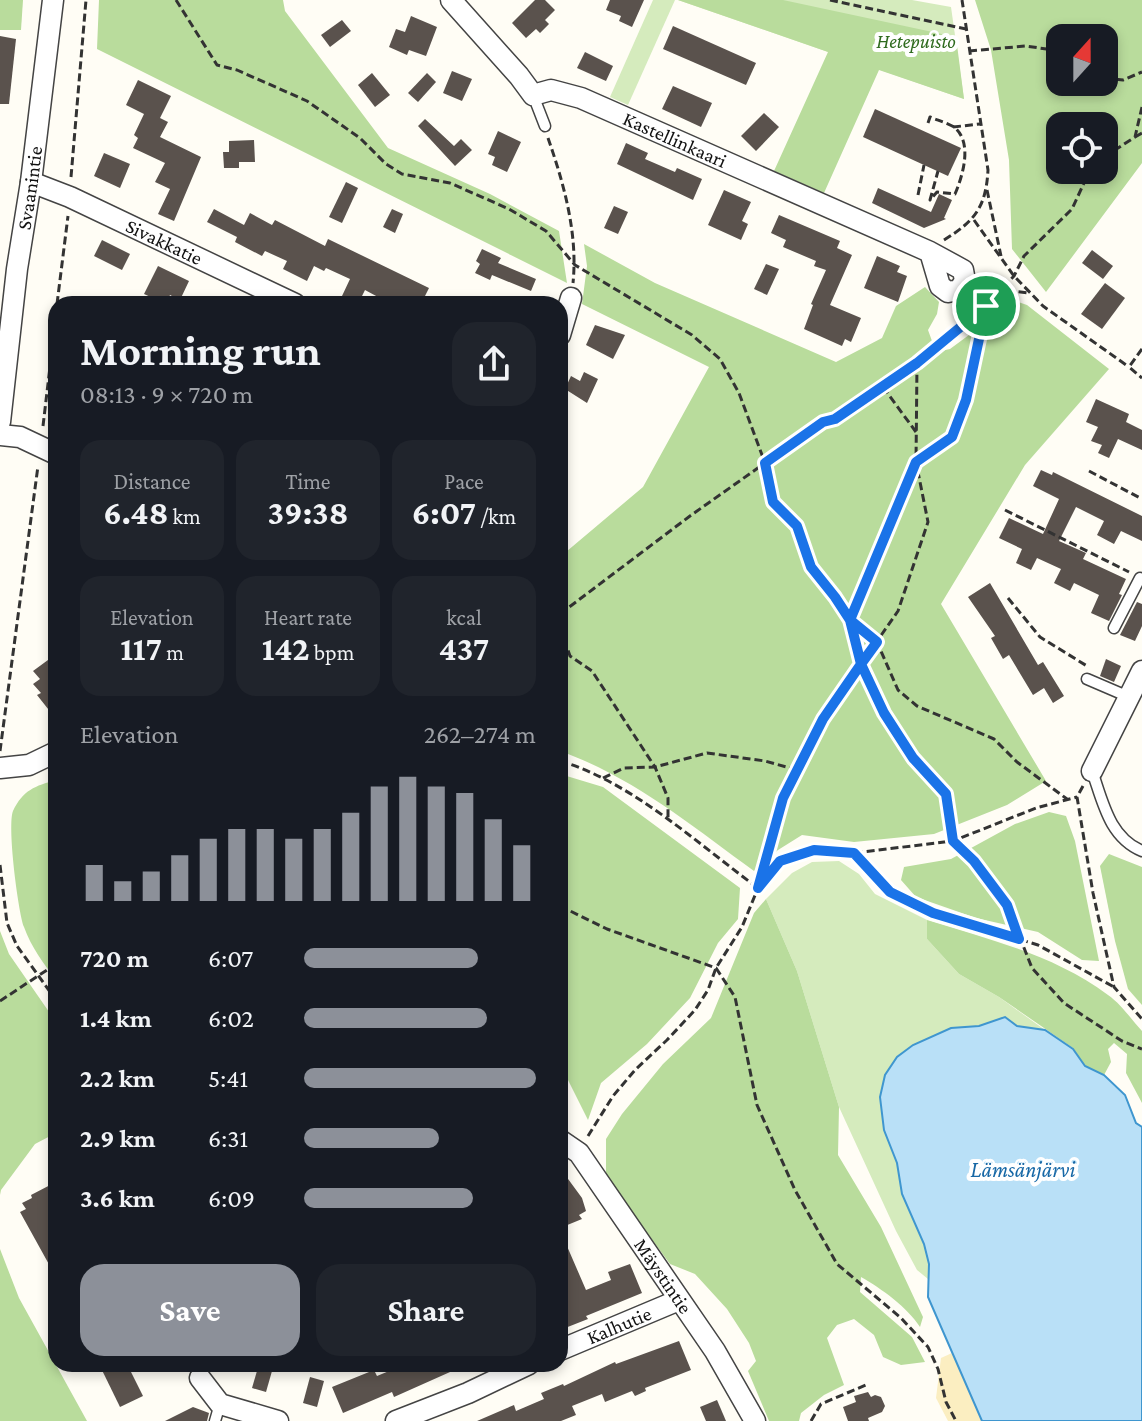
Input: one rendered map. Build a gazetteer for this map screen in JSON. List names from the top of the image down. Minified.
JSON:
{"streets":{"street":["Kastellinkaari","Svaanintie","Sivakkatie","Mäystintie","Kalhutie"]},"crossings":[["Svaanintie","Sivakkatie"],["Mäystintie","Kalhutie"]],"water":["Lämsänjärvi"],"parks":["Hetepuisto"],"north":"top","page":{"heading":["Morning run","08:13 · 9 × 720 m"],"stats":[["Distance","6.48 km"],["Time","39:38"],["Pace","6:07 /km"],["Elevation","117 m"],["Heart rate","142 bpm"],["kcal","437"]],"chart":["Elevation","262–274 m"],"list":[{"name":"720 m","note":"6:07"},{"name":"1.4 km","note":"6:02"},{"name":"2.2 km","note":"5:41"},{"name":"2.9 km","note":"6:31"},{"name":"3.6 km","note":"6:09"}],"buttons":["Save","Share"]}}
